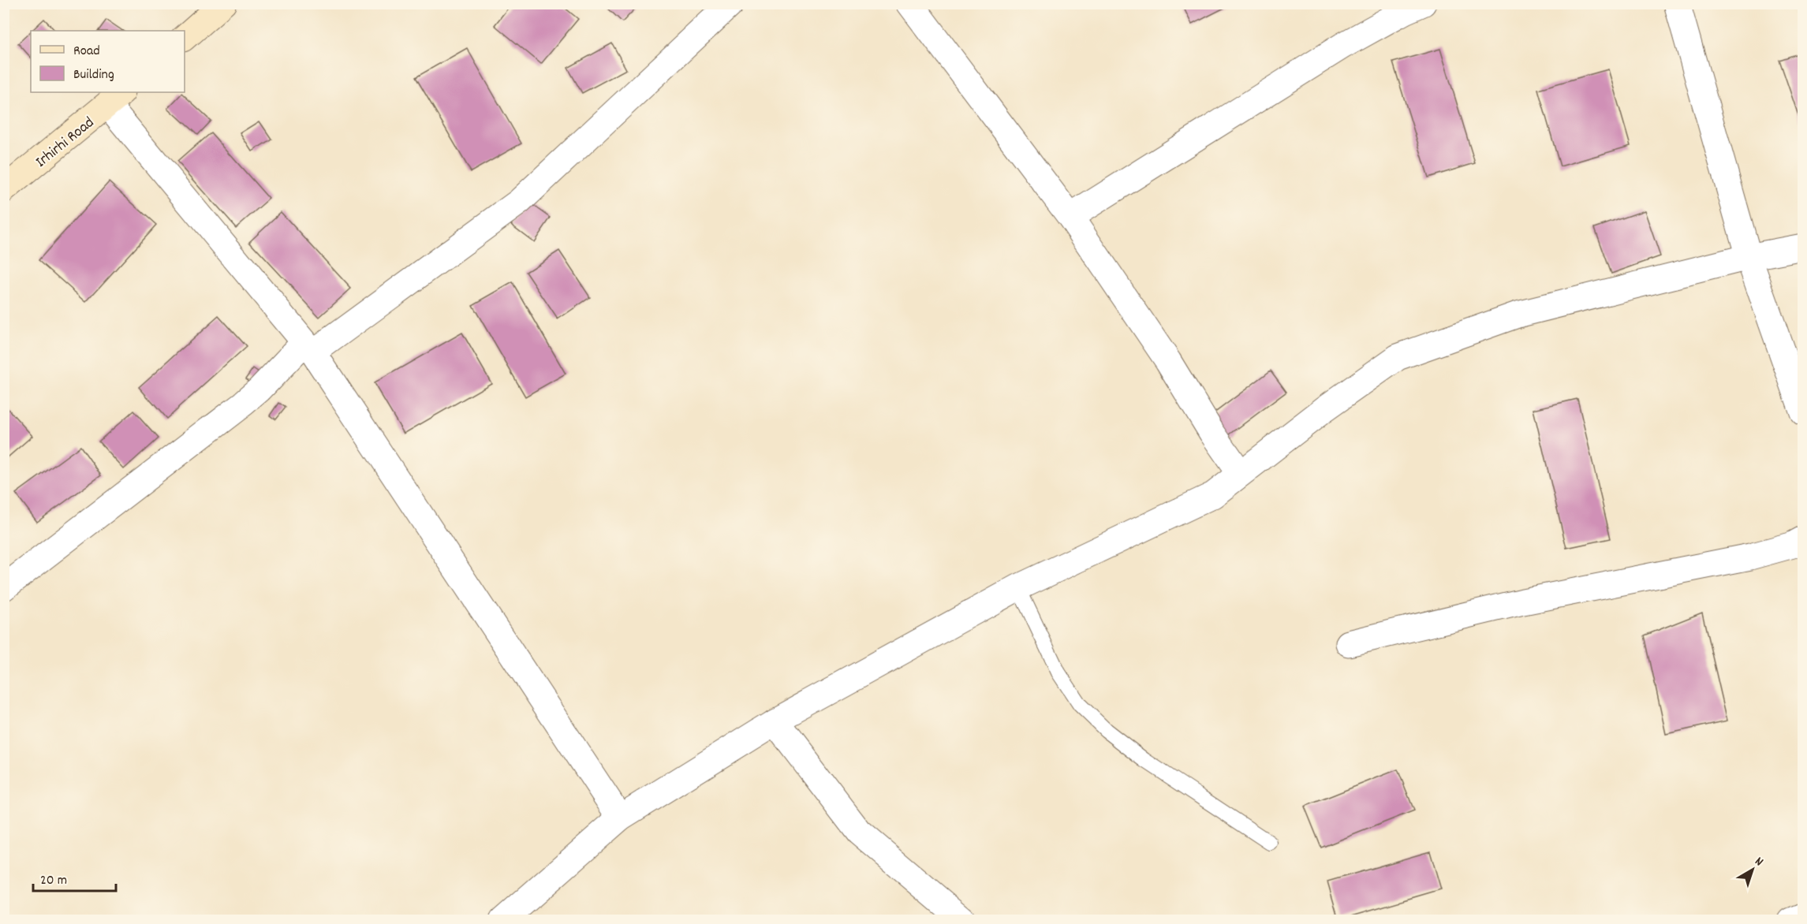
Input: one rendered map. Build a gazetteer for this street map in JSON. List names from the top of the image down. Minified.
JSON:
{"streets":{"street":["Irhirhi Road"]},"legend":["Road","Building"],"scale_bar":"20 m","north":"top right"}
